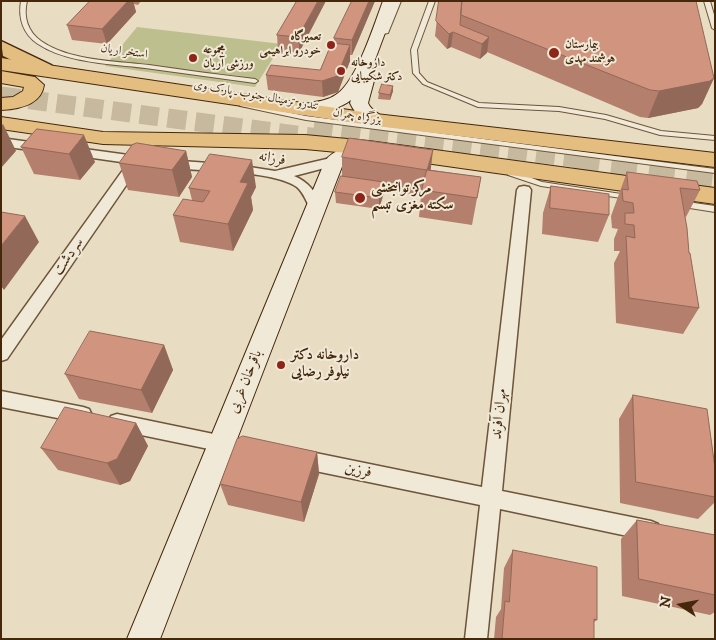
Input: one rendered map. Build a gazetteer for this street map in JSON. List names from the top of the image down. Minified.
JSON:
{"streets":{"highway":["بزرگراه چمران"],"main road":["باقرخان غربی"],"street":["فرزانه","سردشت","مهران آفرند","فرزین"],"lane":["استخر اریان","تندرو ترمینال جنوب ـ پارک وی"]},"crossings":[["تندرو ترمینال جنوب ـ پارک وی","بزرگراه چمران"],["فرزانه","سردشت"],["فرزانه","باقرخان غربی"],["باقرخان غربی","فرزین"],["مهران آفرند","فرزین"]],"places":["تعمیرگاه خودرو ابراهیمی","بیمارستان هوشمند مهدی","مجموعه ورزشی آریان","داروخانه دکتر شکیبایی","مرکز توانبخشی سکته مغزی تبسم","داروخانه دکتر نیلوفر رضایی"],"north":"left"}
